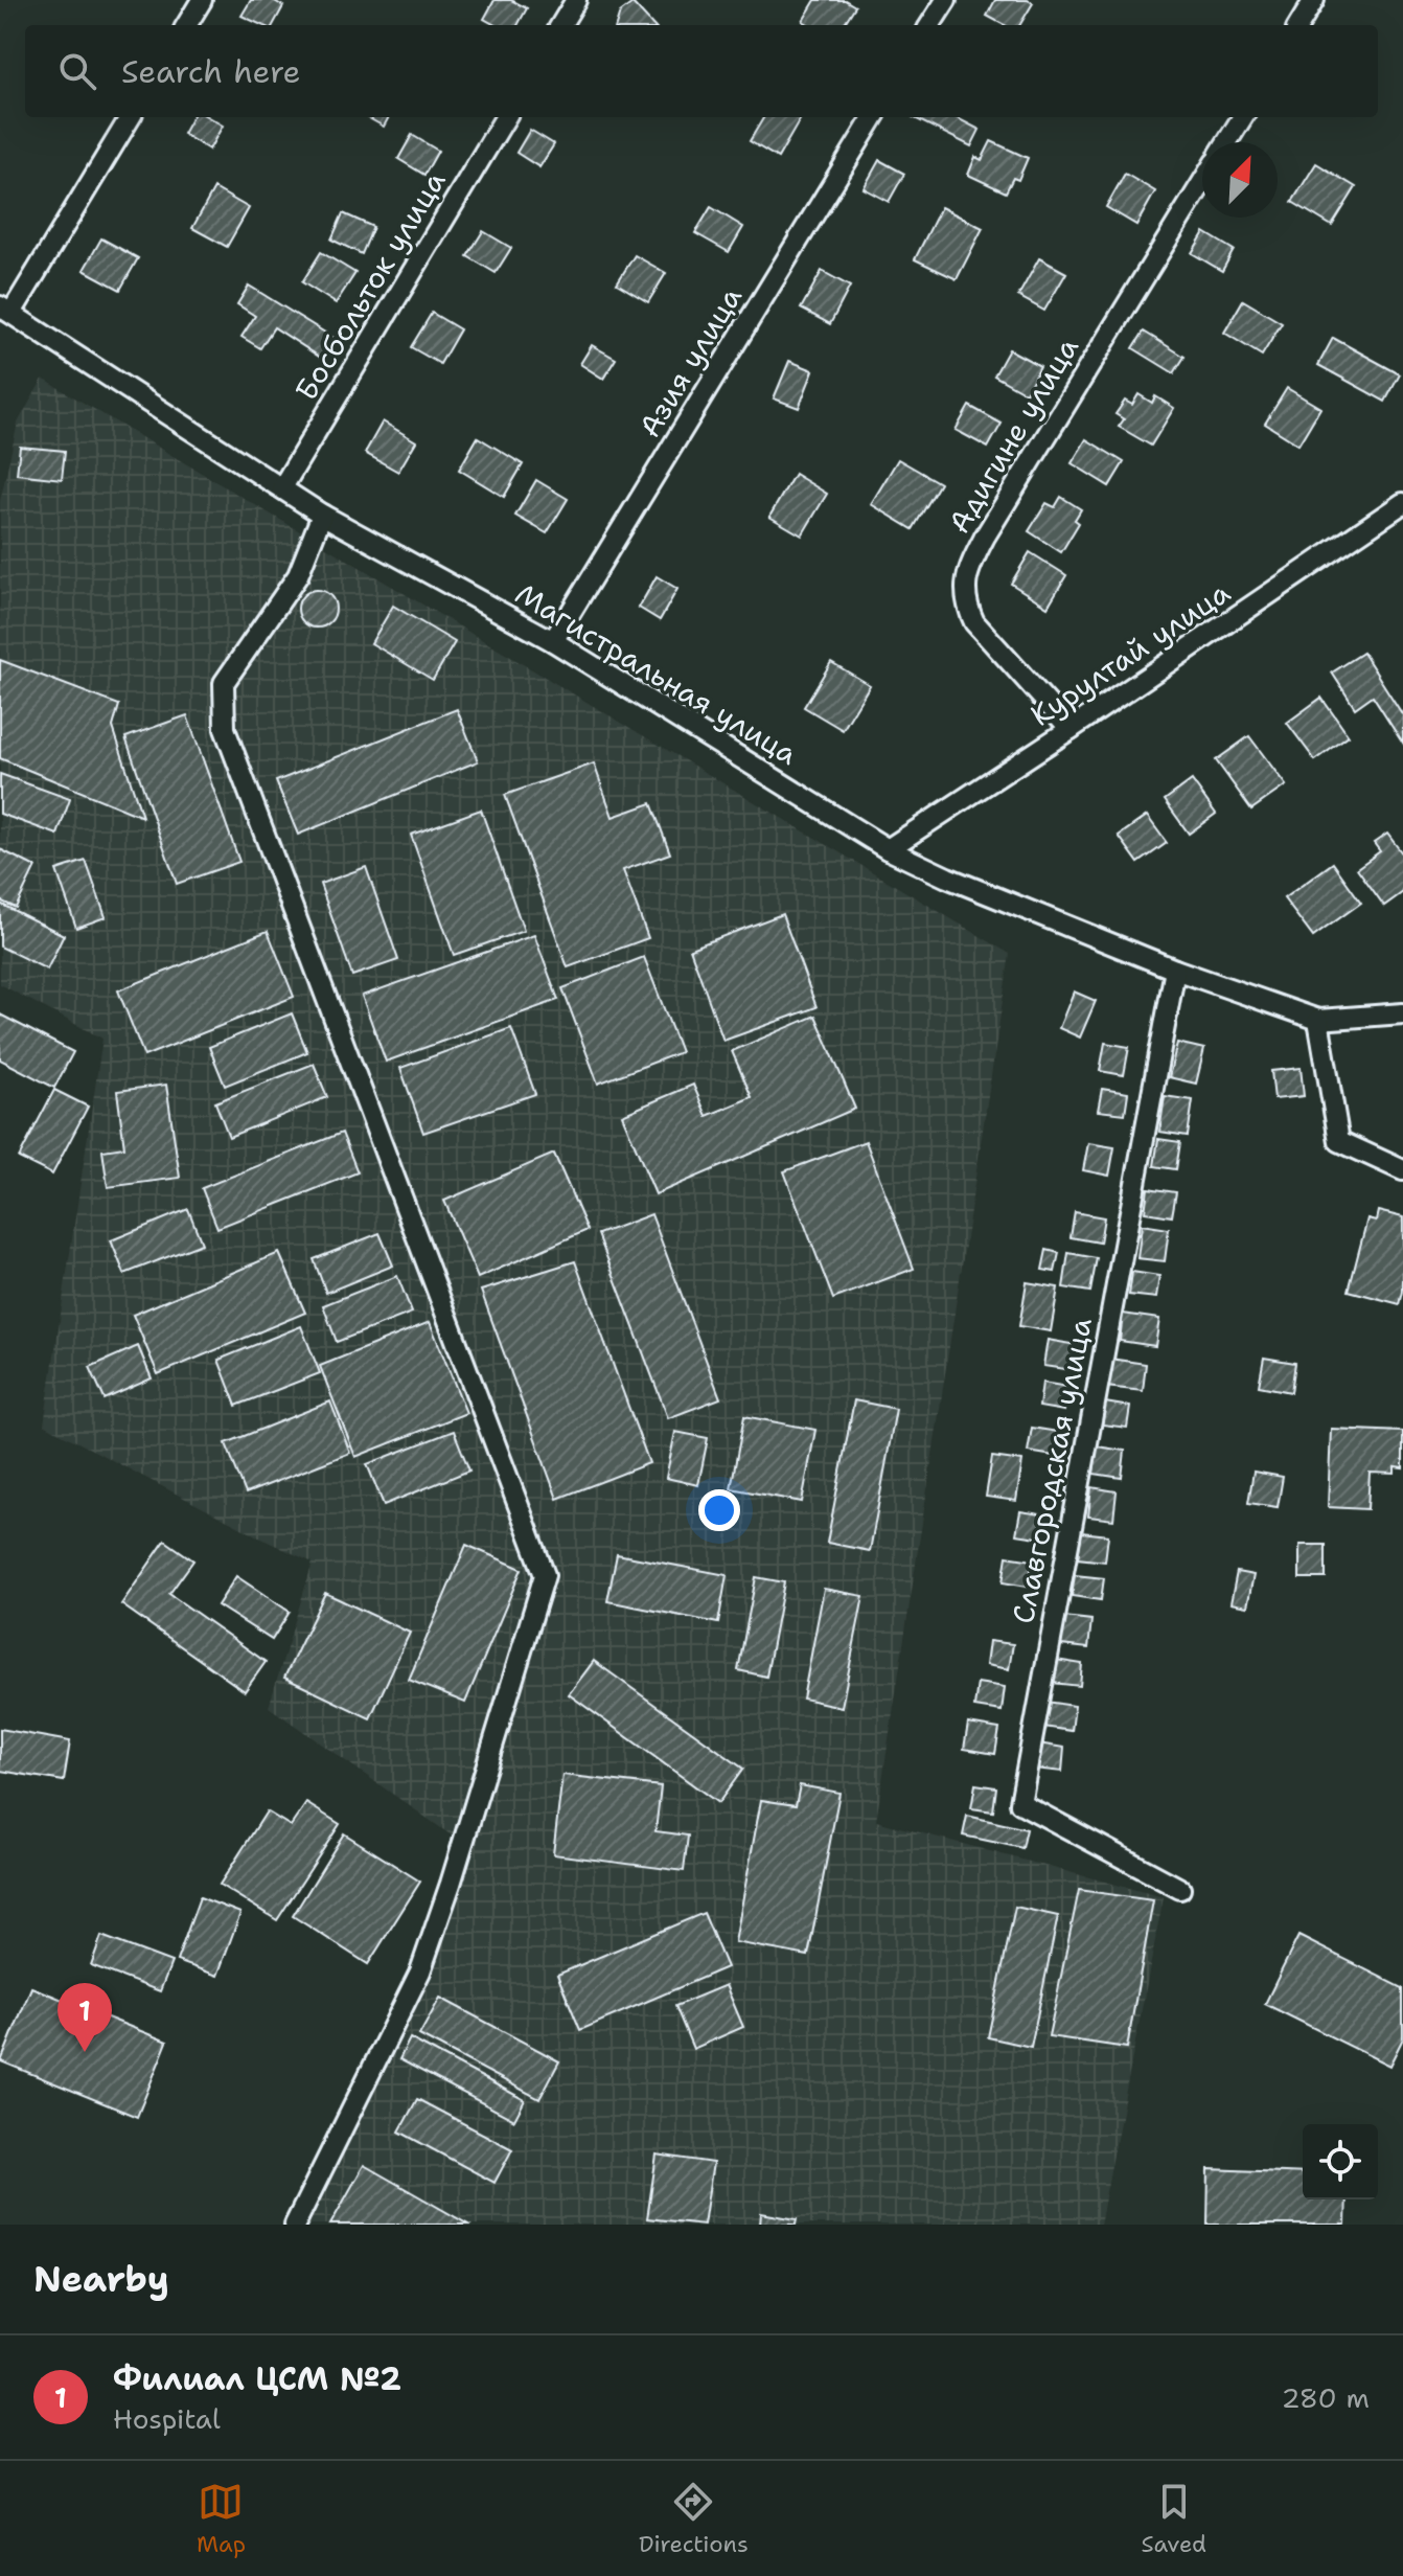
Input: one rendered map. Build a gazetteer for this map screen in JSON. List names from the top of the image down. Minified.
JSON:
{"streets":{"street":["Босбольток улица","Азия улица","Адигине улица","Курултай улица","Магистральная улица","Славгородская улица"]},"crossings":[["Босбольток улица","Магистральная улица"],["Азия улица","Магистральная улица"],["Адигине улица","Курултай улица"],["Курултай улица","Магистральная улица"],["Магистральная улица","Славгородская улица"]],"north":"top right","page":{"search":"Search here","pins":"1","heading":"Nearby","list":[{"mark":"1","name":"Филиал ЦСМ №2","note":"Hospital","value":"280 m"}],"nav":["Map","Directions","Saved"]}}
